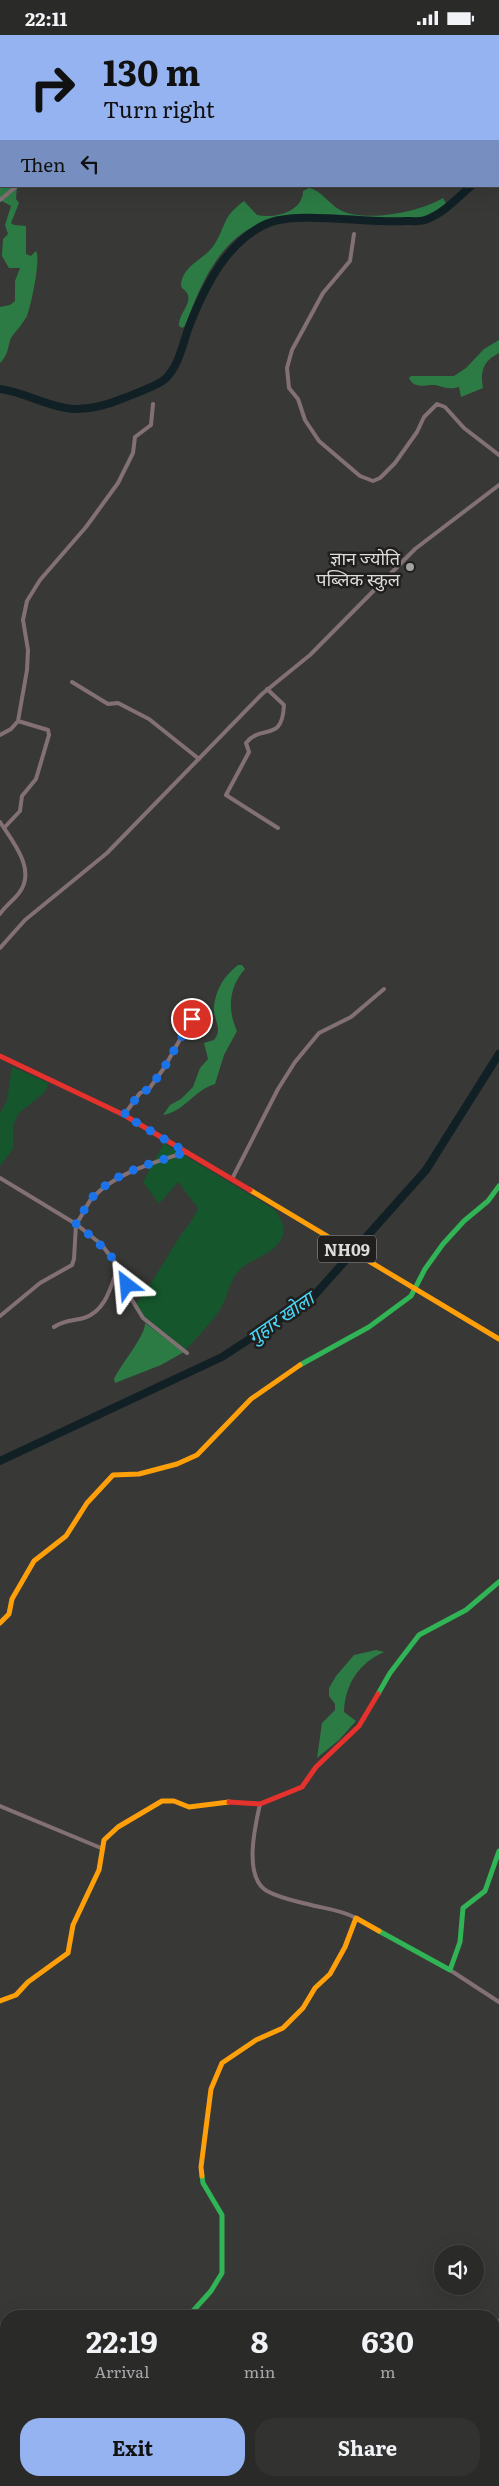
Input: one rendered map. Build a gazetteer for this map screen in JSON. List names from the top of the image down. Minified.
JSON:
{"streets":{"street":["NH09"]},"water":["गुहार खोला"],"places":["ज्ञान ज्योति पब्लिक स्कुल"],"page":{"status":"22:11","turn":["130 m","Turn right"],"then":"Then","eta":["22:19","Arrival","8","min","630","m"],"buttons":["Exit","Share"]}}
